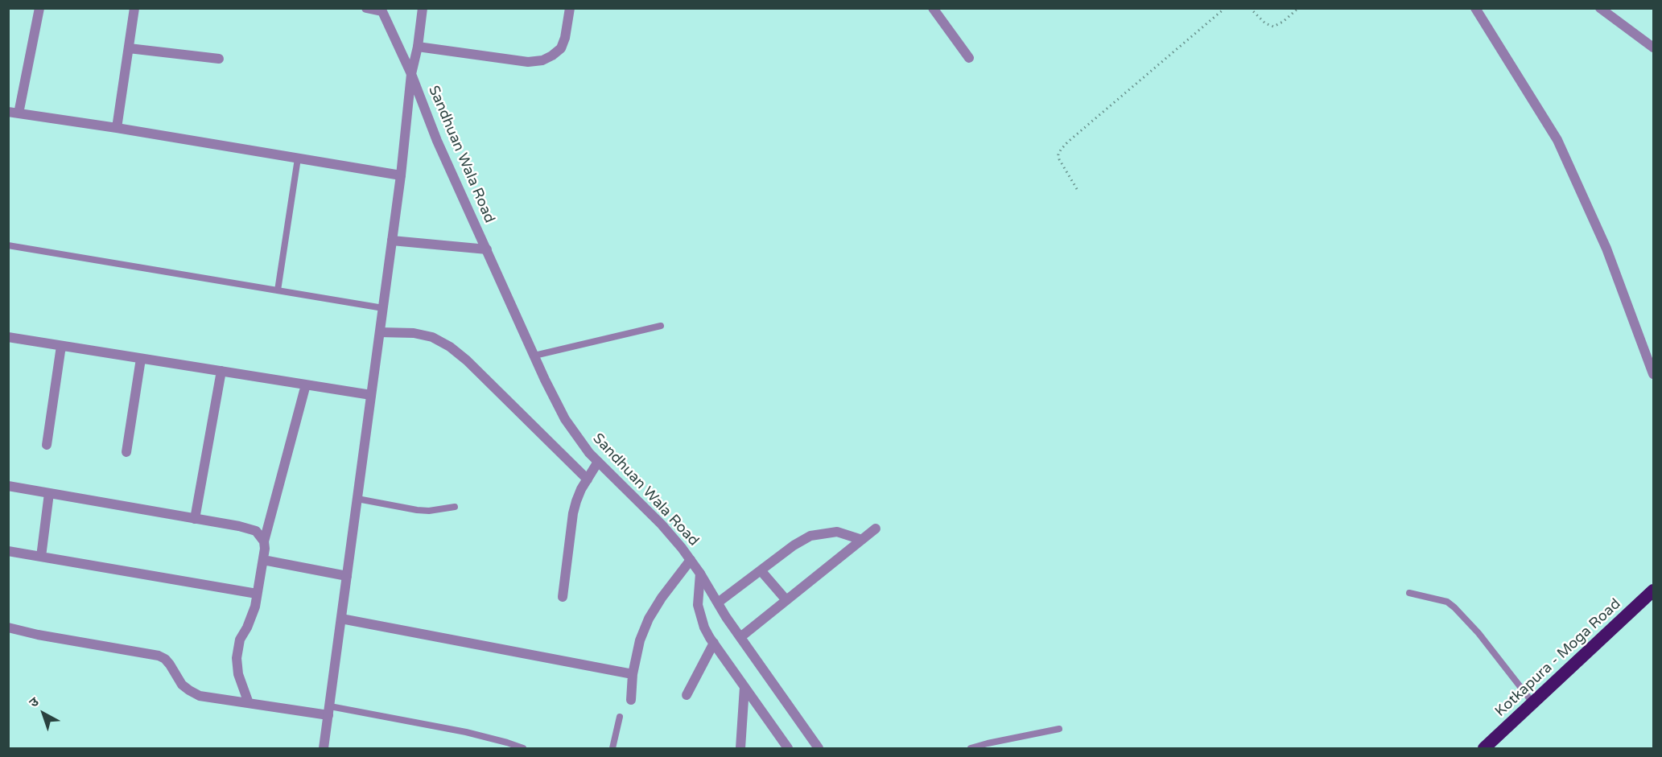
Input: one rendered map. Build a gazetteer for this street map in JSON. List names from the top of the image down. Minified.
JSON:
{"streets":{"highway":["Kotkapura - Moga Road"],"street":["Sandhuan Wala Road"]},"north":"top left"}
